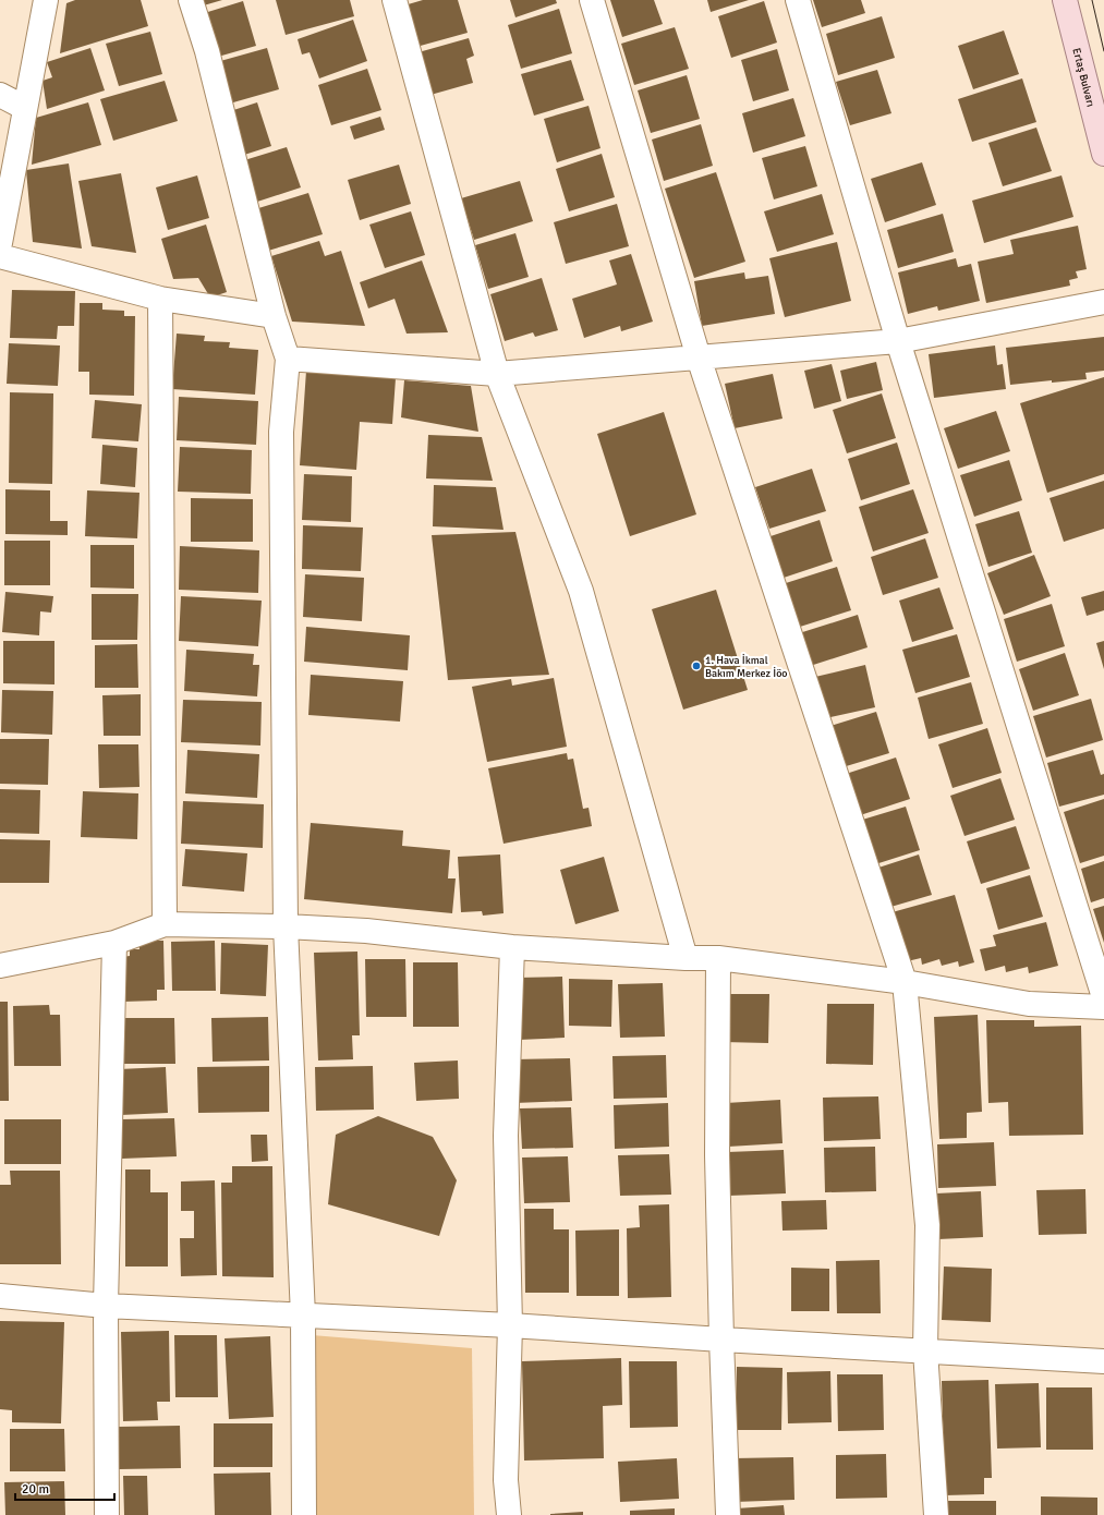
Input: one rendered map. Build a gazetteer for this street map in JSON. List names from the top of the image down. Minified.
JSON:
{"streets":{"main road":["Ertaş Bulvarı"]},"places":["1. Hava İkmal Bakım Merkez İöo"],"scale_bar":"20 m"}
